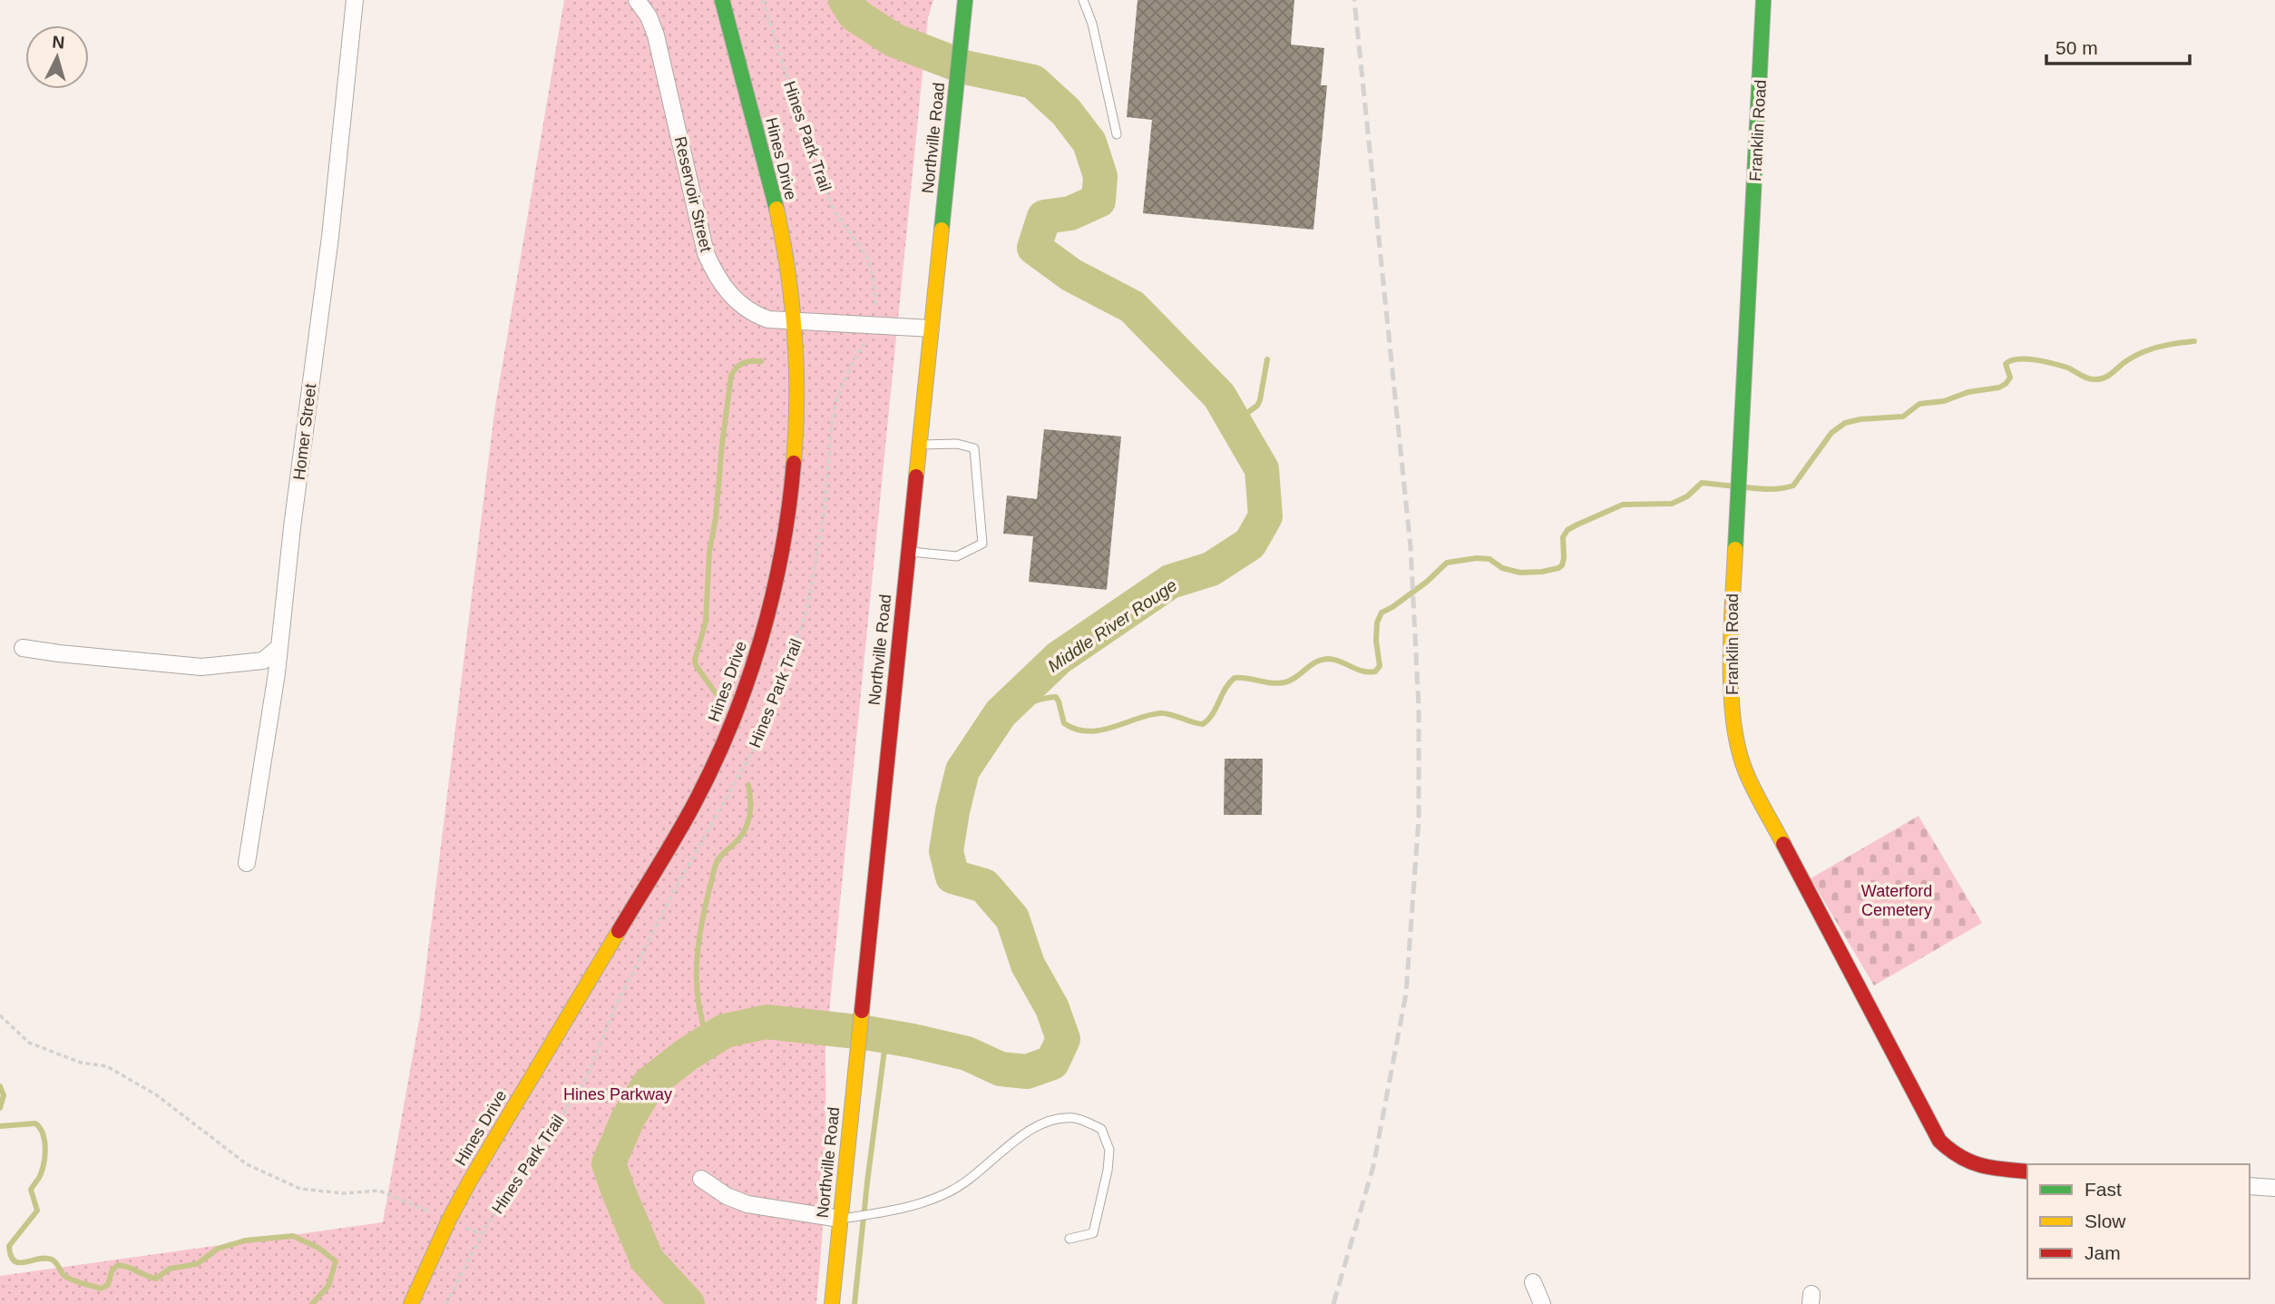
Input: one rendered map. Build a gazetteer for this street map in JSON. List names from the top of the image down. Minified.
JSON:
{"streets":{"street":["Franklin Road","Northville Road","Hines Drive","Reservoir Street","Homer Street"],"path":["Hines Park Trail"]},"crossings":[["Hines Park Trail","Reservoir Street"],["Northville Road","Reservoir Street"],["Hines Drive","Reservoir Street"]],"water":["Middle River Rouge"],"parks":["Waterford Cemetery","Hines Parkway"],"legend":["Fast","Slow","Jam"],"scale_bar":"50 m","north":"top"}
